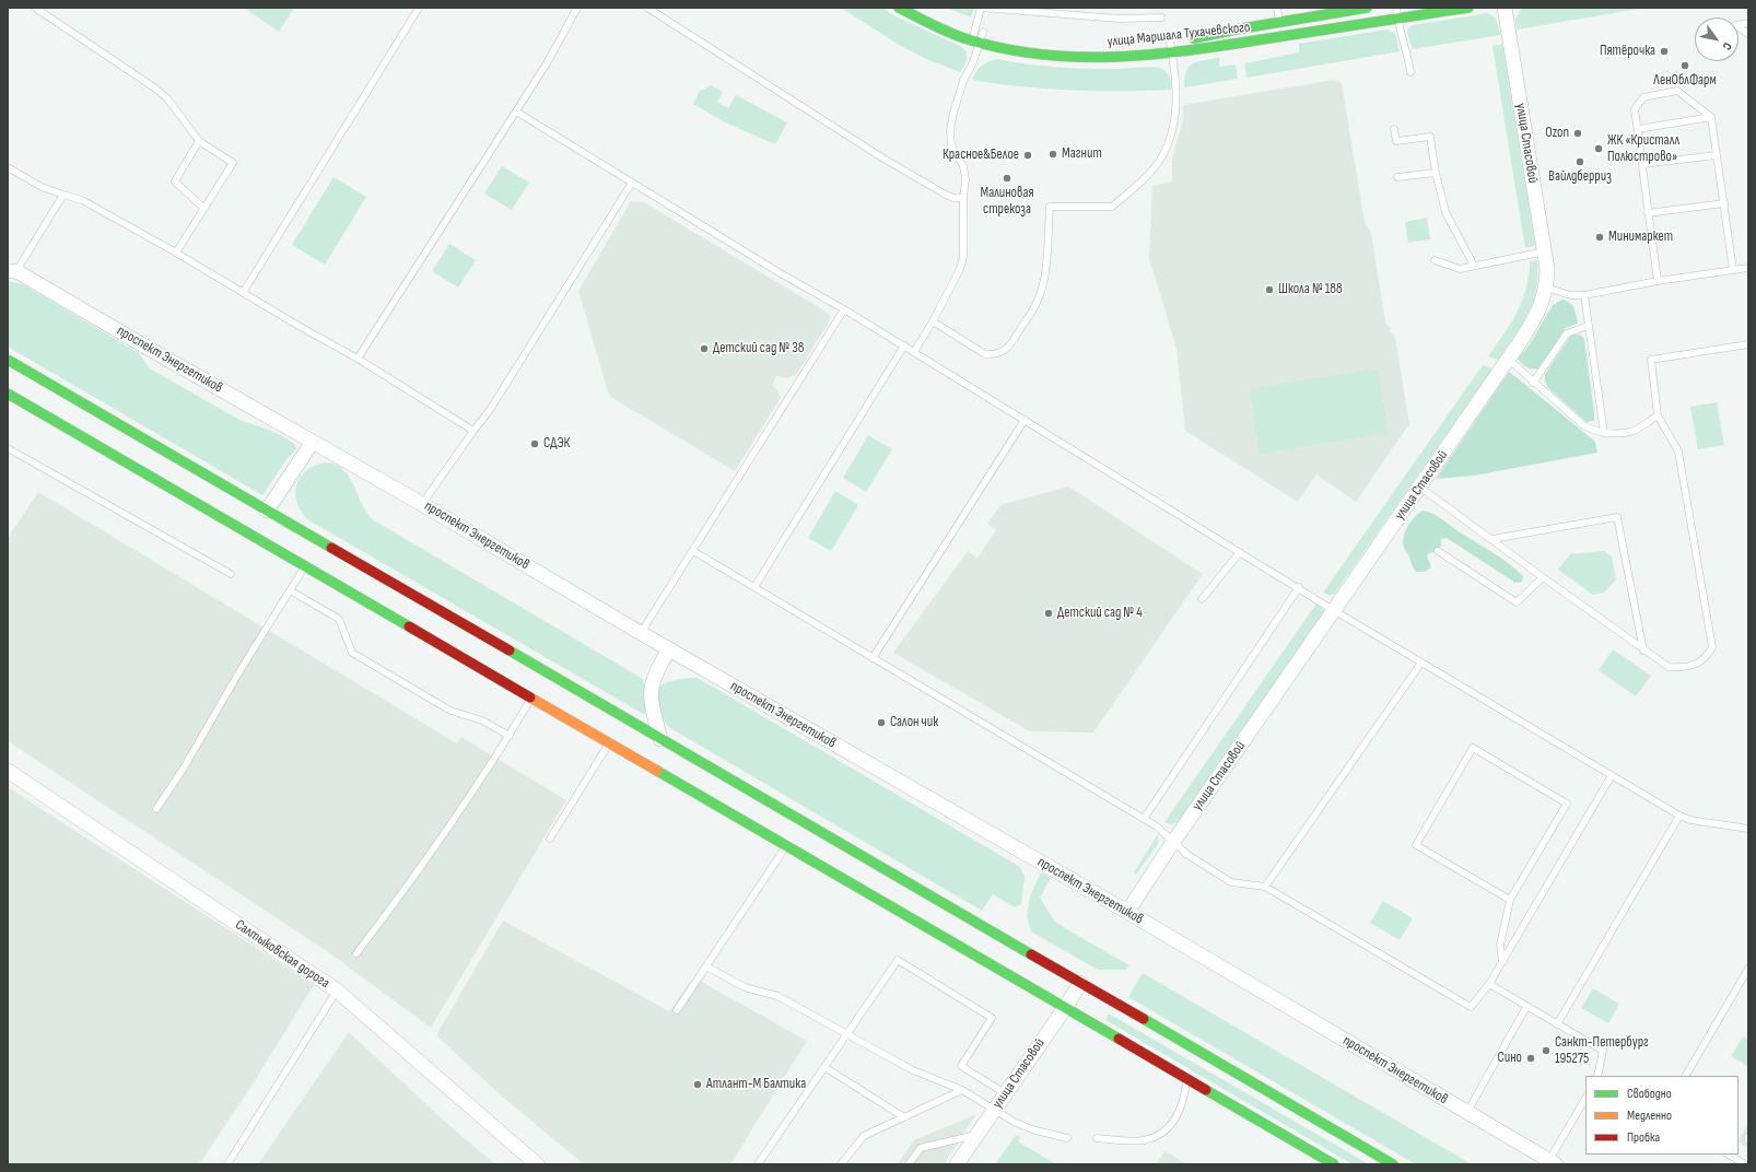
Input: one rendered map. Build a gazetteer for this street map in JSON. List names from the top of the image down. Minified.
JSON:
{"streets":{"main road":["улица Маршала Тухачевского"],"street":["улица Стасовой","проспект Энергетиков","Салтыковская дорога"]},"crossings":[["улица Стасовой","проспект Энергетиков"]],"places":["Пятёрочка","ЛенОблФарм","Ozon","ЖК «Кристалл Полюстрово»","Магнит","Красное&Белое","Вайлдберриз","Малиновая стрекоза","Минимаркет","Школа № 188","Детский сад № 38","СДЭК","Детский сад № 4","Салон чик","Санкт-Петербург 195275","Сино","Атлант-М Балтика"],"legend":["Свободно","Медленно","Пробка"],"north":"bottom right"}
